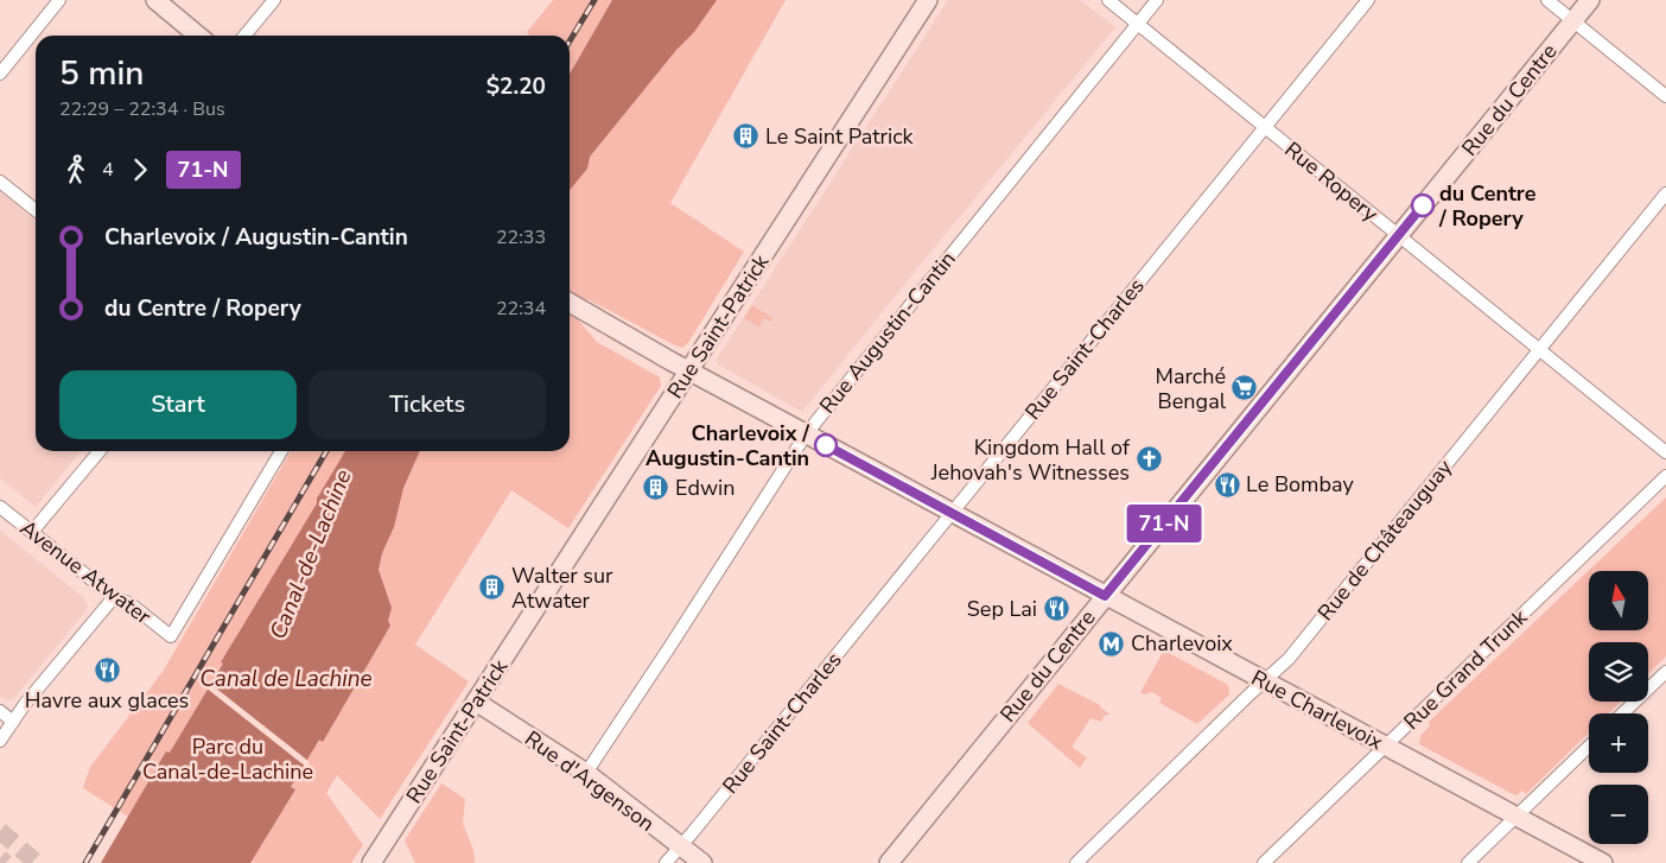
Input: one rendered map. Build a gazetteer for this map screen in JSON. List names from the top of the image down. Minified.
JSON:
{"streets":{"street":["Rue du Centre","Rue Ropery","Rue Saint-Patrick","Rue Augustin-Cantin","Rue Saint-Charles","Rue de Châteauguay","Avenue Atwater","Rue Grand Trunk","Rue Charlevoix","Rue d'Argenson"]},"crossings":[["Rue du Centre","Rue Ropery"],["Rue du Centre","Rue Charlevoix"],["Rue Ropery","Rue Augustin-Cantin"],["Rue Ropery","Rue Saint-Charles"],["Rue Ropery","Rue de Châteauguay"],["Rue Saint-Patrick","Rue Charlevoix"],["Rue Saint-Patrick","Rue d'Argenson"],["Rue Augustin-Cantin","Rue Charlevoix"],["Rue Augustin-Cantin","Rue d'Argenson"],["Rue Saint-Charles","Rue Charlevoix"],["Rue Saint-Charles","Rue d'Argenson"],["Rue de Châteauguay","Rue Charlevoix"],["Rue Grand Trunk","Rue Charlevoix"]],"water":["Canal-de-Lachine","Canal de Lachine"],"parks":["Parc du Canal-de-Lachine"],"places":{"building":["Le Saint Patrick","Edwin","Walter sur Atwater"],"other":["du Centre / Ropery","Charlevoix / Augustin-Cantin"],"supermarket":["Marché Bengal"],"church":["Kingdom Hall of Jehovah's Witnesses"],"restaurant":["Le Bombay","Sep Lai","Havre aux glaces"],"metro station":["Charlevoix"]},"lines":["bus line 71-N"],"north":"top","page":{"on_map":"71-N","heading":["5 min","22:29 – 22:34 · Bus","$2.20"],"legs":["4","71-N"],"list":[{"name":"Charlevoix / Augustin-Cantin","value":"22:33"},{"name":"du Centre / Ropery","value":"22:34"}],"buttons":["Start","Tickets"],"map_buttons":["+","−"]}}
